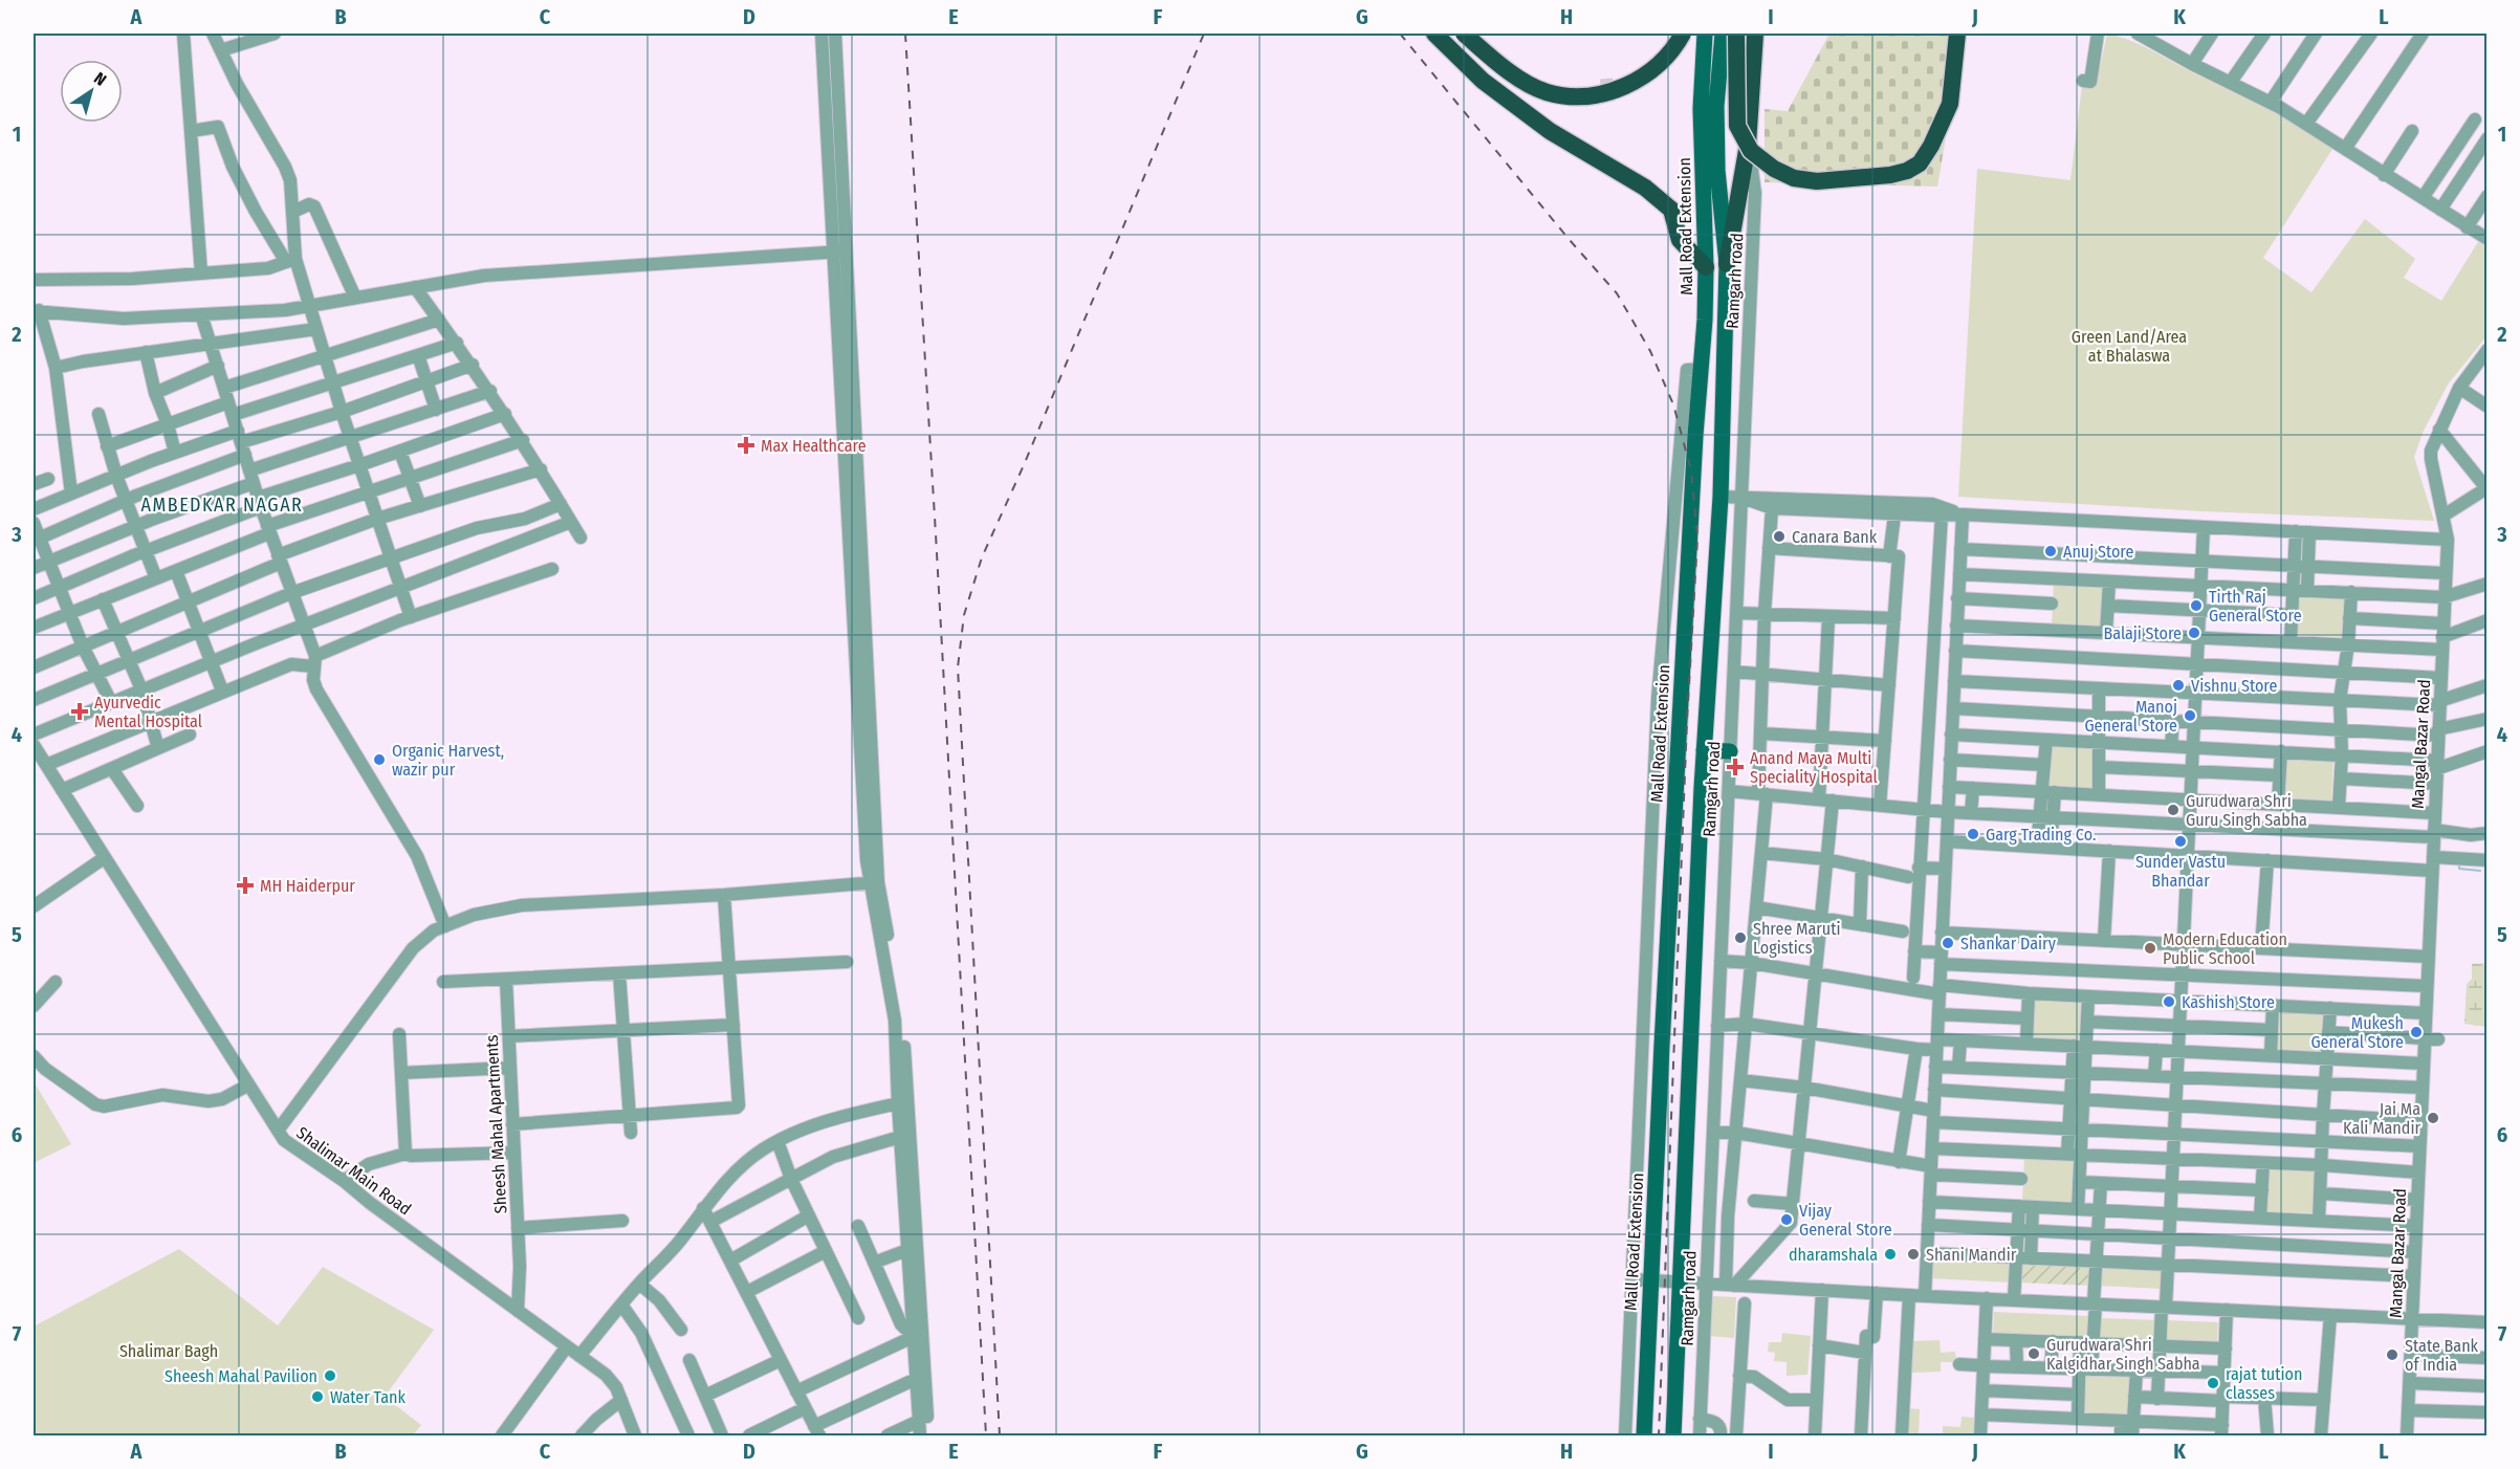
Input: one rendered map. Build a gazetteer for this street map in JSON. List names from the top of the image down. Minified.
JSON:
{"streets":{"main road":["Mall Road Extension"],"street":["Ramgarh road","Mangal Bazar Road","Sheesh Mahal Apartments","Shalimar Main Road"]},"crossings":[["Sheesh Mahal Apartments","Shalimar Main Road"]],"districts":["AMBEDKAR NAGAR"],"parks":["Green Land/Area at Bhalaswa","Shalimar Bagh"],"places":{"health":["Max Healthcare","Ayurvedic Mental Hospital","Anand Maya Multi Speciality Hospital","MH Haiderpur"],"other":["Canara Bank","Anuj Store","Tirth Raj General Store","Balaji Store","Vishnu Store","Manoj General Store","Organic Harvest, wazir pur","Gurudwara Shri Guru Singh Sabha","Garg Trading Co.","Sunder Vastu Bhandar","Shree Maruti Logistics","Shankar Dairy","Modern Education Public School","Kashish Store","Mukesh General Store","Jai Ma Kali Mandir","Vijay General Store","dharamshala","Shani Mandir","Gurudwara Shri Kalgidhar Singh Sabha","State Bank of India","Sheesh Mahal Pavilion","rajat tution classes","Water Tank"]},"north":"top right","grid":{"columns":["A","B","C","D","E","F","G","H","I","J","K","L"],"rows":["1","2","3","4","5","6","7"]}}
